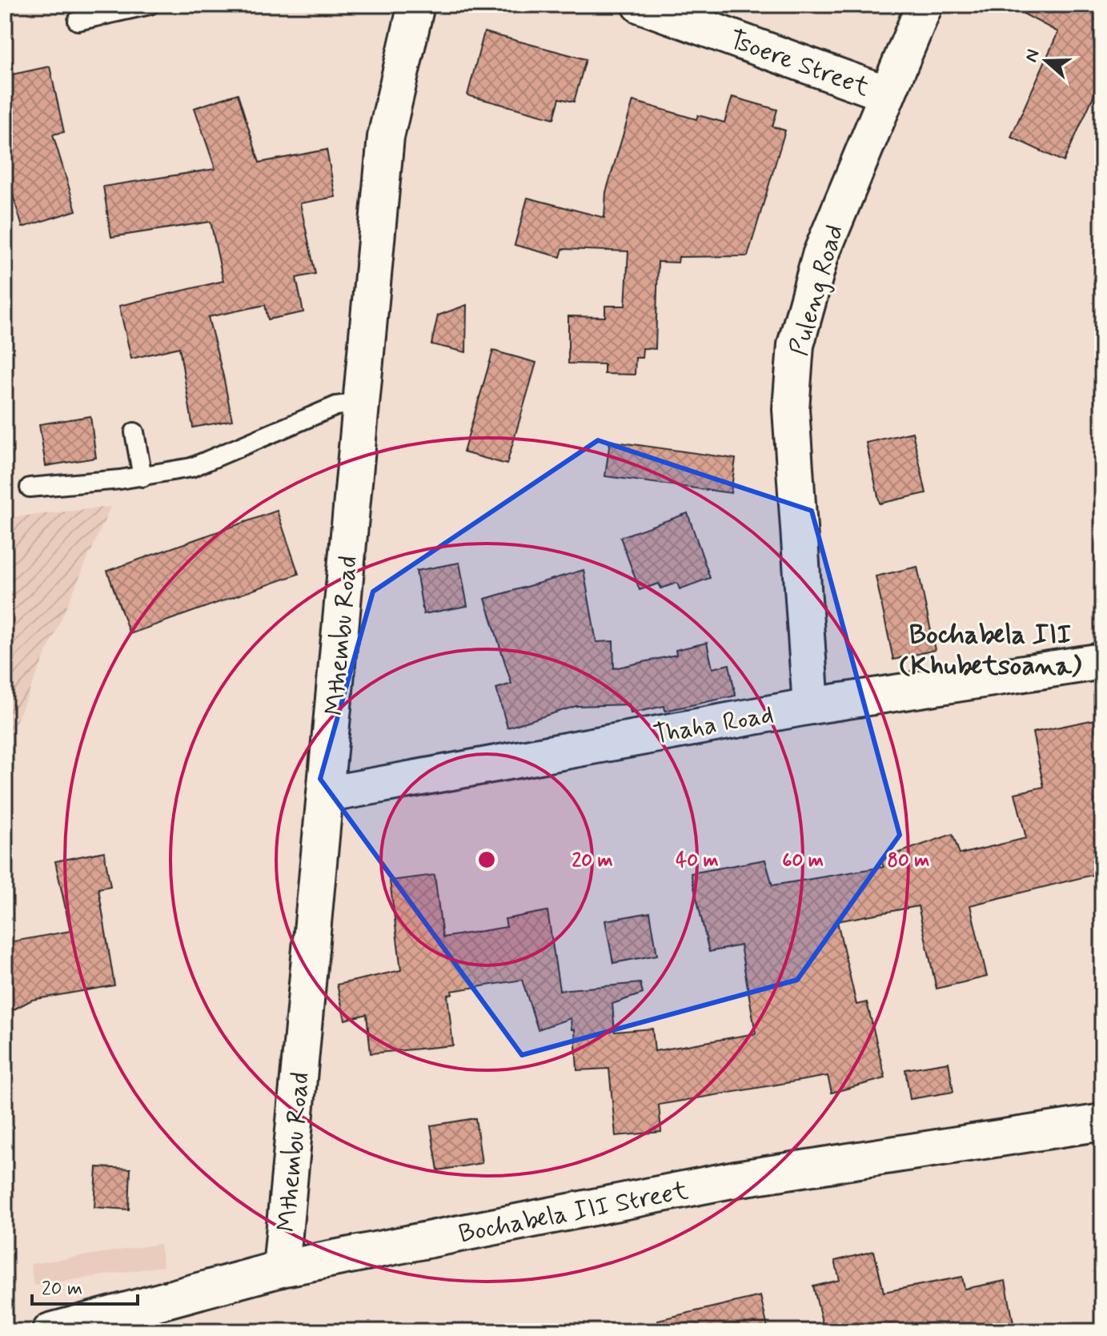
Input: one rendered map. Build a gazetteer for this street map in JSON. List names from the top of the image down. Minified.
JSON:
{"streets":{"street":["Tsoere Street","Puleng Road","Mthembu Road","Thaha Road","Bochabela III Street"]},"crossings":[["Tsoere Street","Puleng Road"],["Puleng Road","Thaha Road"],["Mthembu Road","Thaha Road"],["Mthembu Road","Bochabela III Street"]],"districts":["Bochabela III (Khubetsoana)"],"scale_bar":"20 m","north":"left","rings":["20 m","40 m","60 m","80 m"]}
